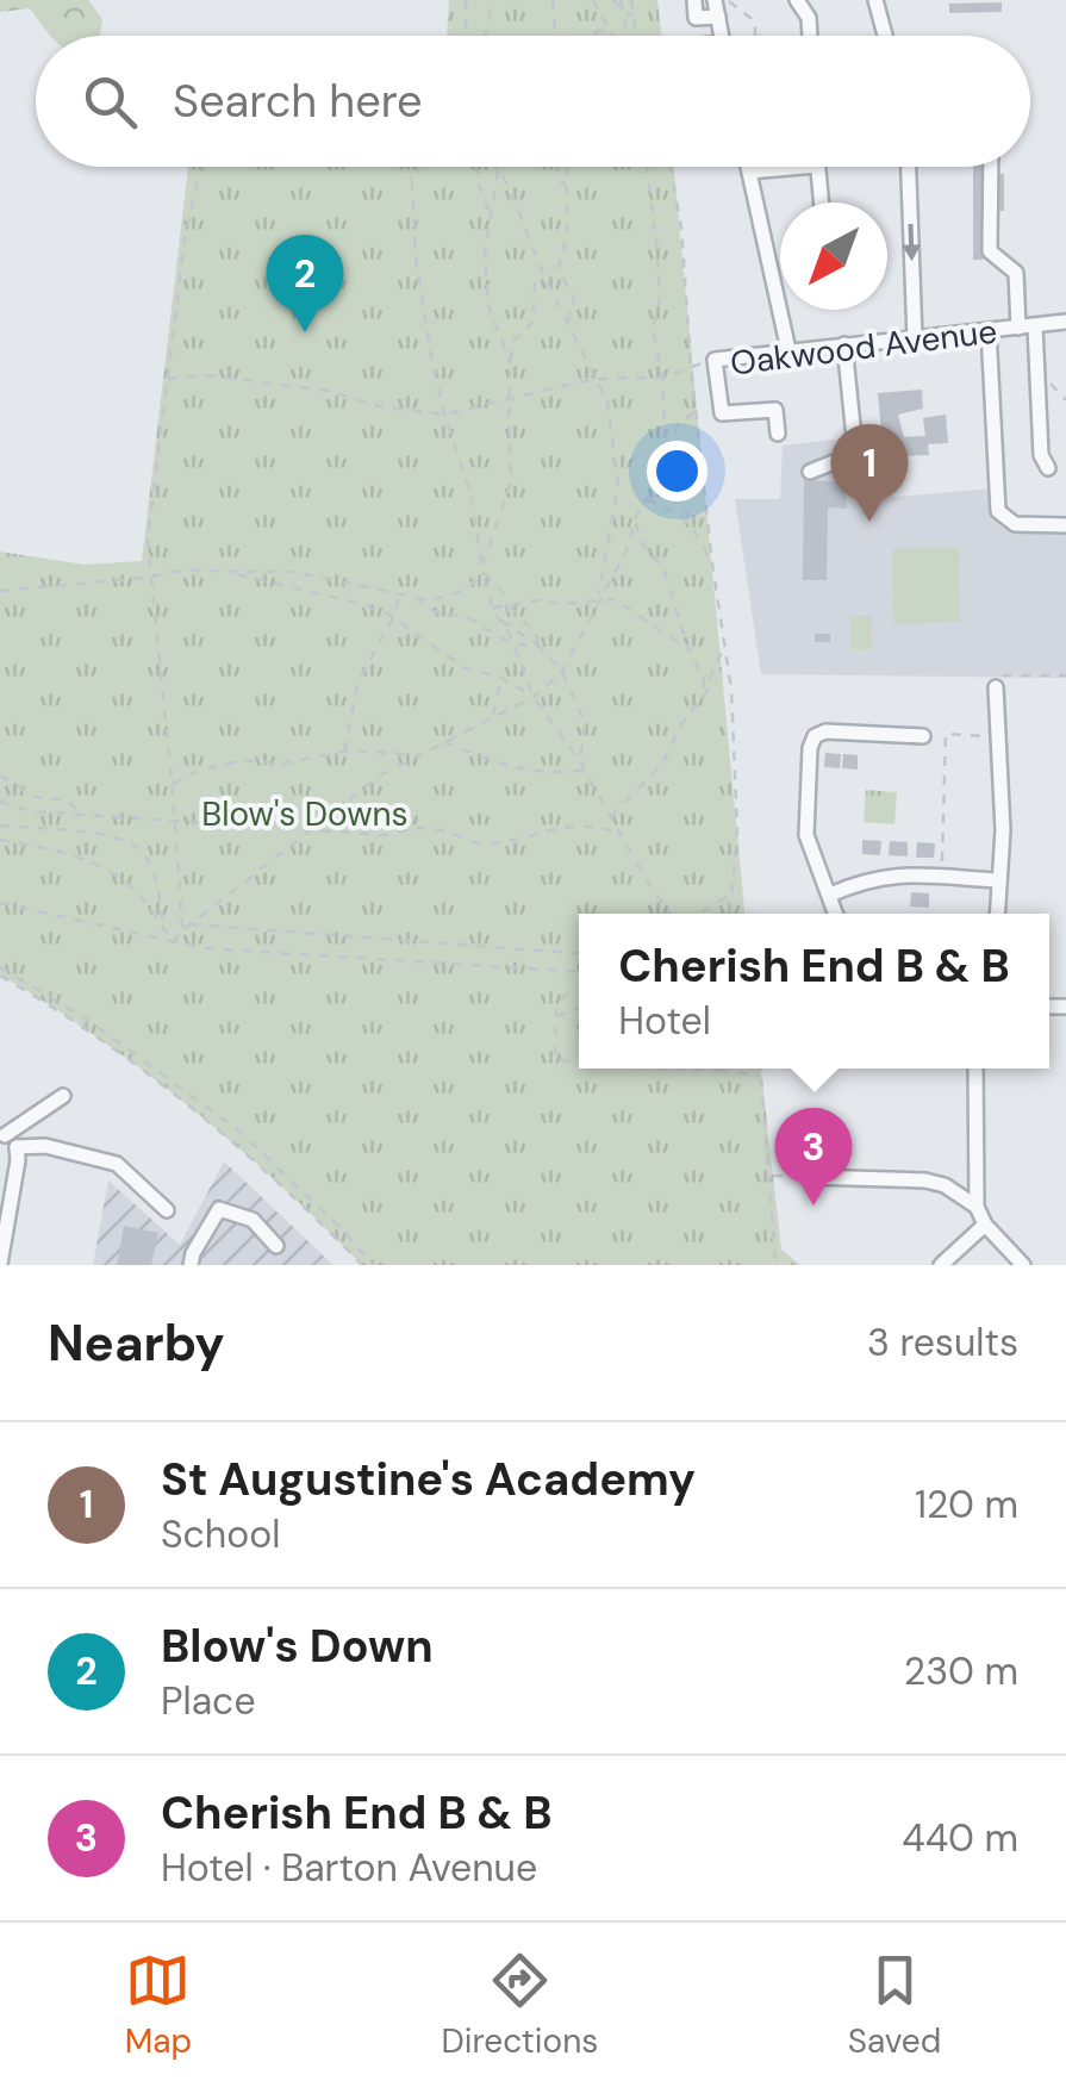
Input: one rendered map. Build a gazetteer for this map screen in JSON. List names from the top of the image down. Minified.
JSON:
{"streets":{"street":["Oakwood Avenue"]},"parks":["Blow's Downs"],"north":"bottom left","page":{"search":"Search here","pins":["2","1","3"],"popup":["Cherish End B & B","Hotel"],"heading":["Nearby","3 results"],"list":[{"mark":"1","name":"St Augustine's Academy","note":"School","value":"120 m"},{"mark":"2","name":"Blow's Down","note":"Place","value":"230 m"},{"mark":"3","name":"Cherish End B & B","note":"Hotel · Barton Avenue","value":"440 m"}],"nav":["Map","Directions","Saved"]}}
